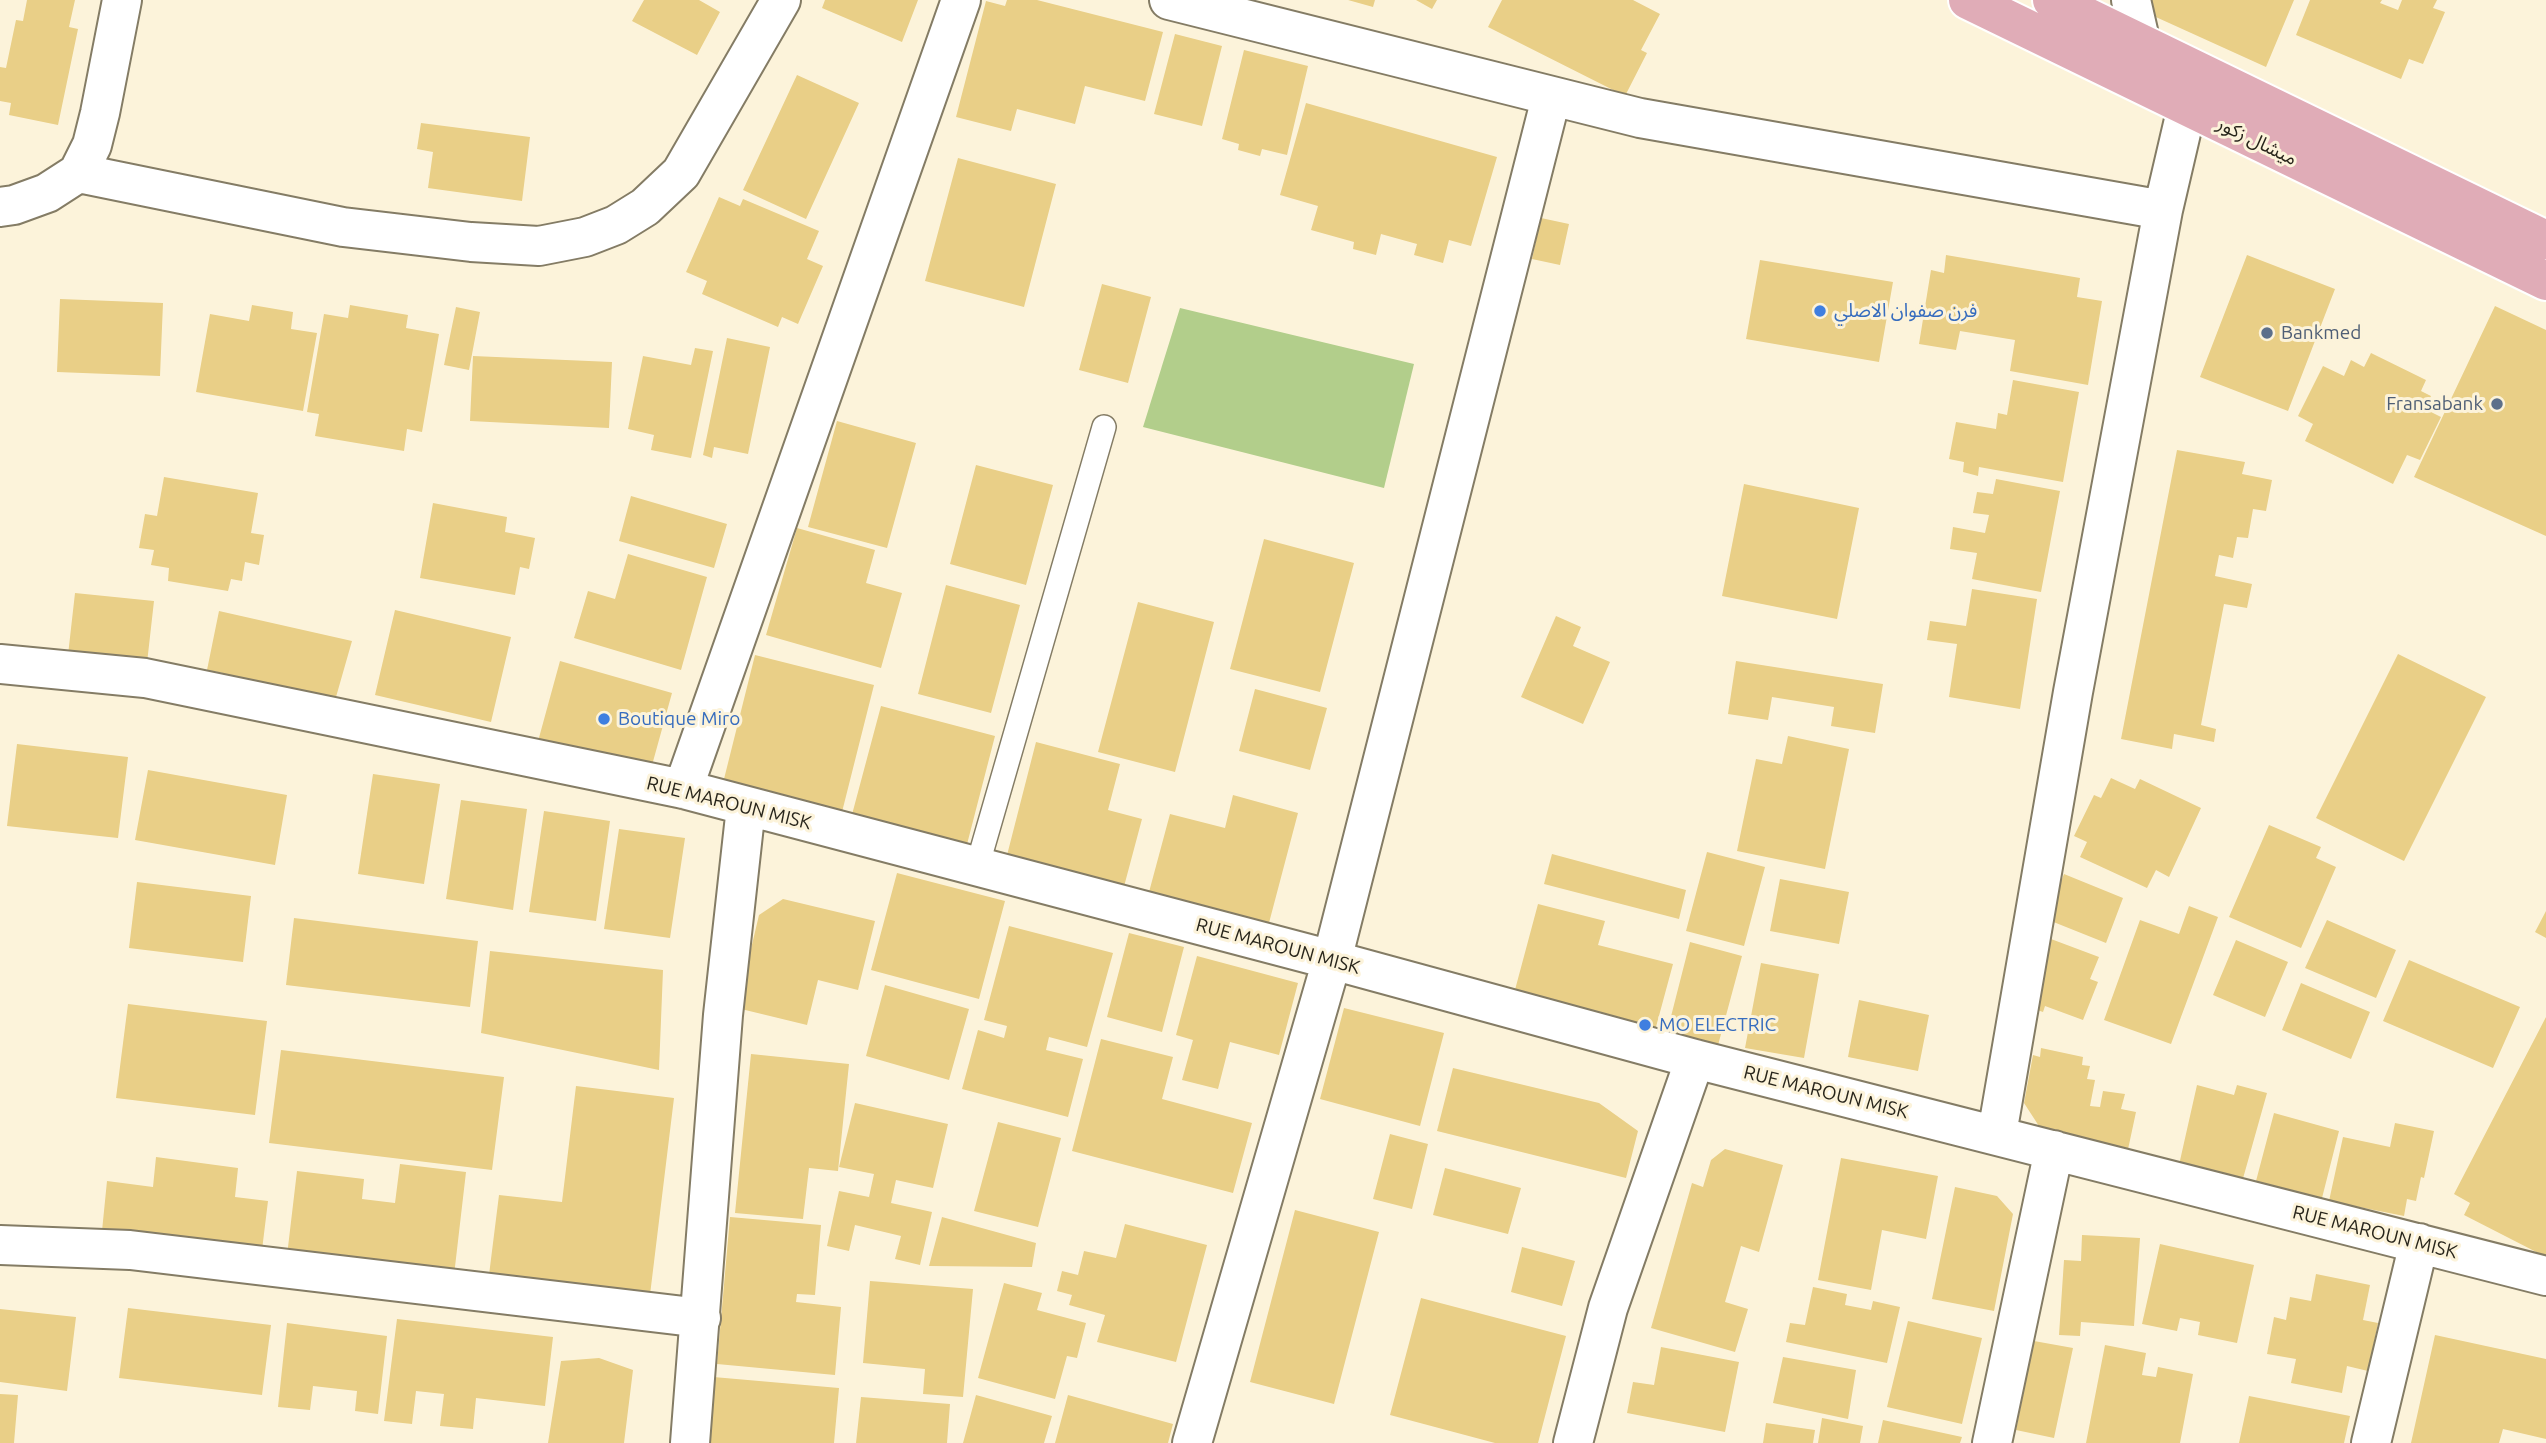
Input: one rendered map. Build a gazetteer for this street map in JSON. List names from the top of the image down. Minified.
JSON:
{"streets":{"main road":["ميشال زكور"],"street":["RUE MAROUN MISK"]},"places":["فرن صفوان الاصلي","Bankmed","Fransabank","Boutique Miro","MO ELECTRIC"]}
